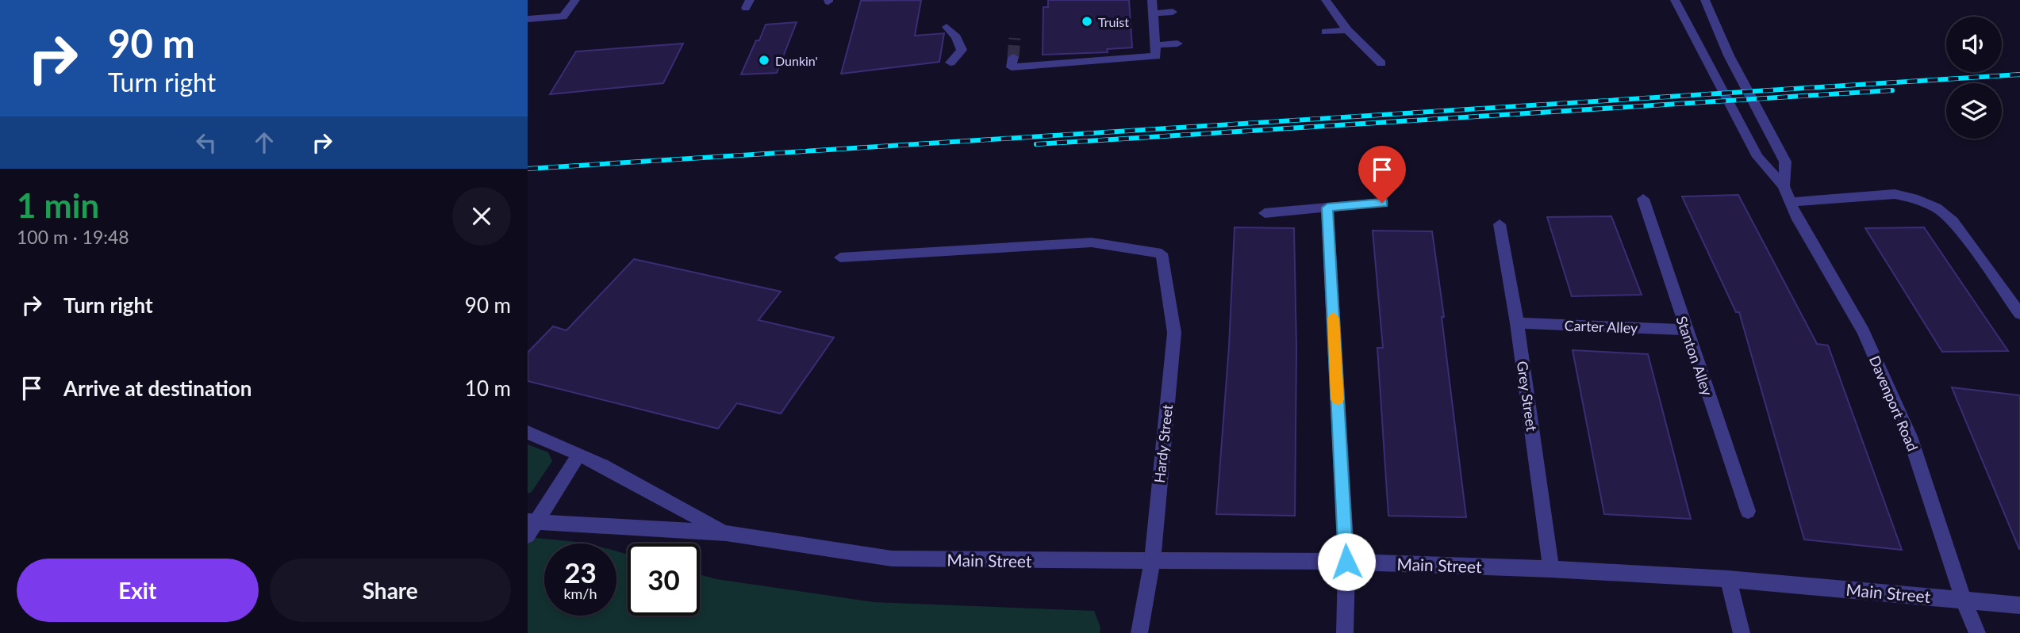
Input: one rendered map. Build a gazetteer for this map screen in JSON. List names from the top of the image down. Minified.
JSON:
{"streets":{"street":["Carter Alley","Stanton Alley","Grey Street","Davenport Road","Hardy Street","Main Street"]},"crossings":[["Carter Alley","Stanton Alley"],["Carter Alley","Grey Street"],["Grey Street","Main Street"],["Davenport Road","Main Street"],["Hardy Street","Main Street"]],"places":["Truist","Dunkin'"],"page":{"turn":["90 m","Turn right"],"heading":["1 min","100 m · 19:48"],"list":[{"name":"Turn right","value":"90 m"},{"name":"Arrive at destination","value":"10 m"}],"speed":"23 km/h","limit":"30","buttons":["Exit","Share"]}}
